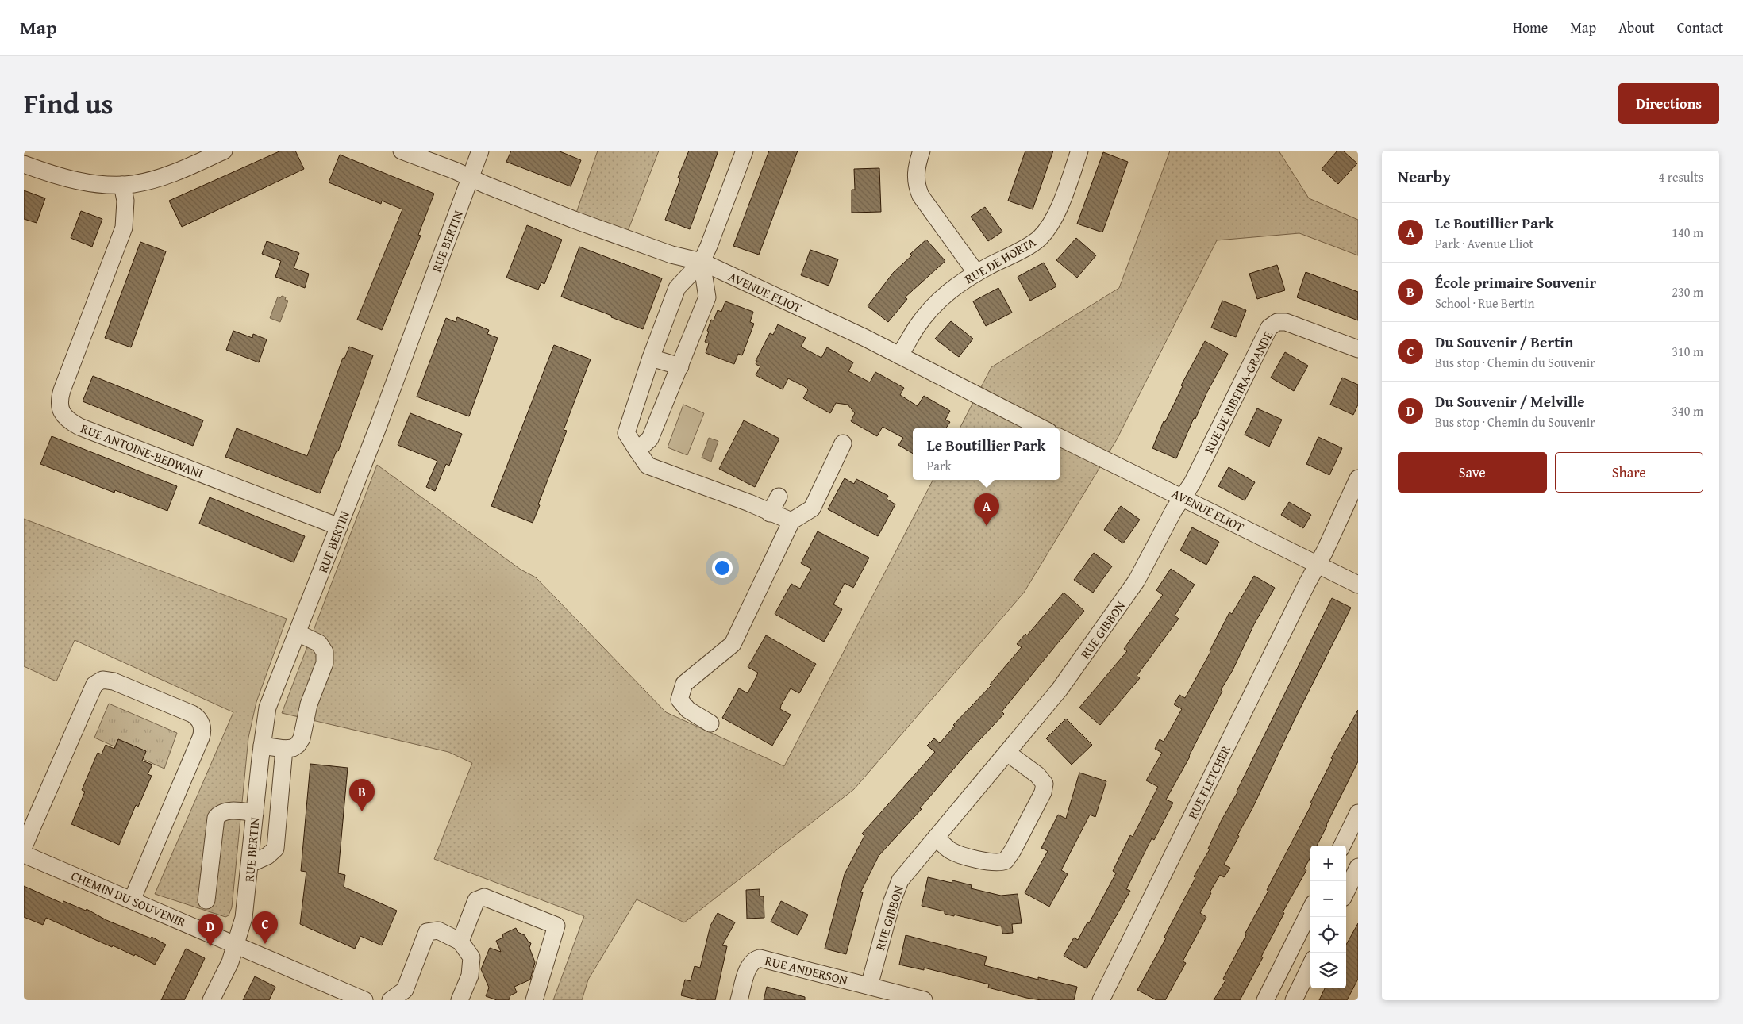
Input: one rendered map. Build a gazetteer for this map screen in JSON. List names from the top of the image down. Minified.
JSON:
{"streets":{"street":["RUE BERTIN","RUE DE HORTA","AVENUE ELIOT","RUE DE RIBEIRA-GRANDE","RUE ANTOINE-BEDWANI","RUE GIBBON","RUE FLETCHER","CHEMIN DU SOUVENIR","RUE ANDERSON"]},"crossings":[["RUE BERTIN","AVENUE ELIOT"],["RUE BERTIN","RUE ANTOINE-BEDWANI"],["RUE BERTIN","CHEMIN DU SOUVENIR"],["RUE DE HORTA","AVENUE ELIOT"],["AVENUE ELIOT","RUE DE RIBEIRA-GRANDE"],["AVENUE ELIOT","RUE GIBBON"],["AVENUE ELIOT","RUE FLETCHER"],["RUE DE RIBEIRA-GRANDE","RUE GIBBON"],["RUE GIBBON","RUE ANDERSON"]],"page":{"header":"Map","nav":["Home","Map","About","Contact"],"title":"Find us","buttons":["Directions",["Save","Share"]],"heading":["Nearby","4 results"],"list":[{"mark":"A","name":"Le Boutillier Park","note":"Park · Avenue Eliot","value":"140 m"},{"mark":"B","name":"École primaire Souvenir","note":"School · Rue Bertin","value":"230 m"},{"mark":"C","name":"Du Souvenir / Bertin","note":"Bus stop · Chemin du Souvenir","value":"310 m"},{"mark":"D","name":"Du Souvenir / Melville","note":"Bus stop · Chemin du Souvenir","value":"340 m"}],"popup":["Le Boutillier Park","Park"],"pins":["A","B","C","D"],"map_buttons":["+","−"]}}
